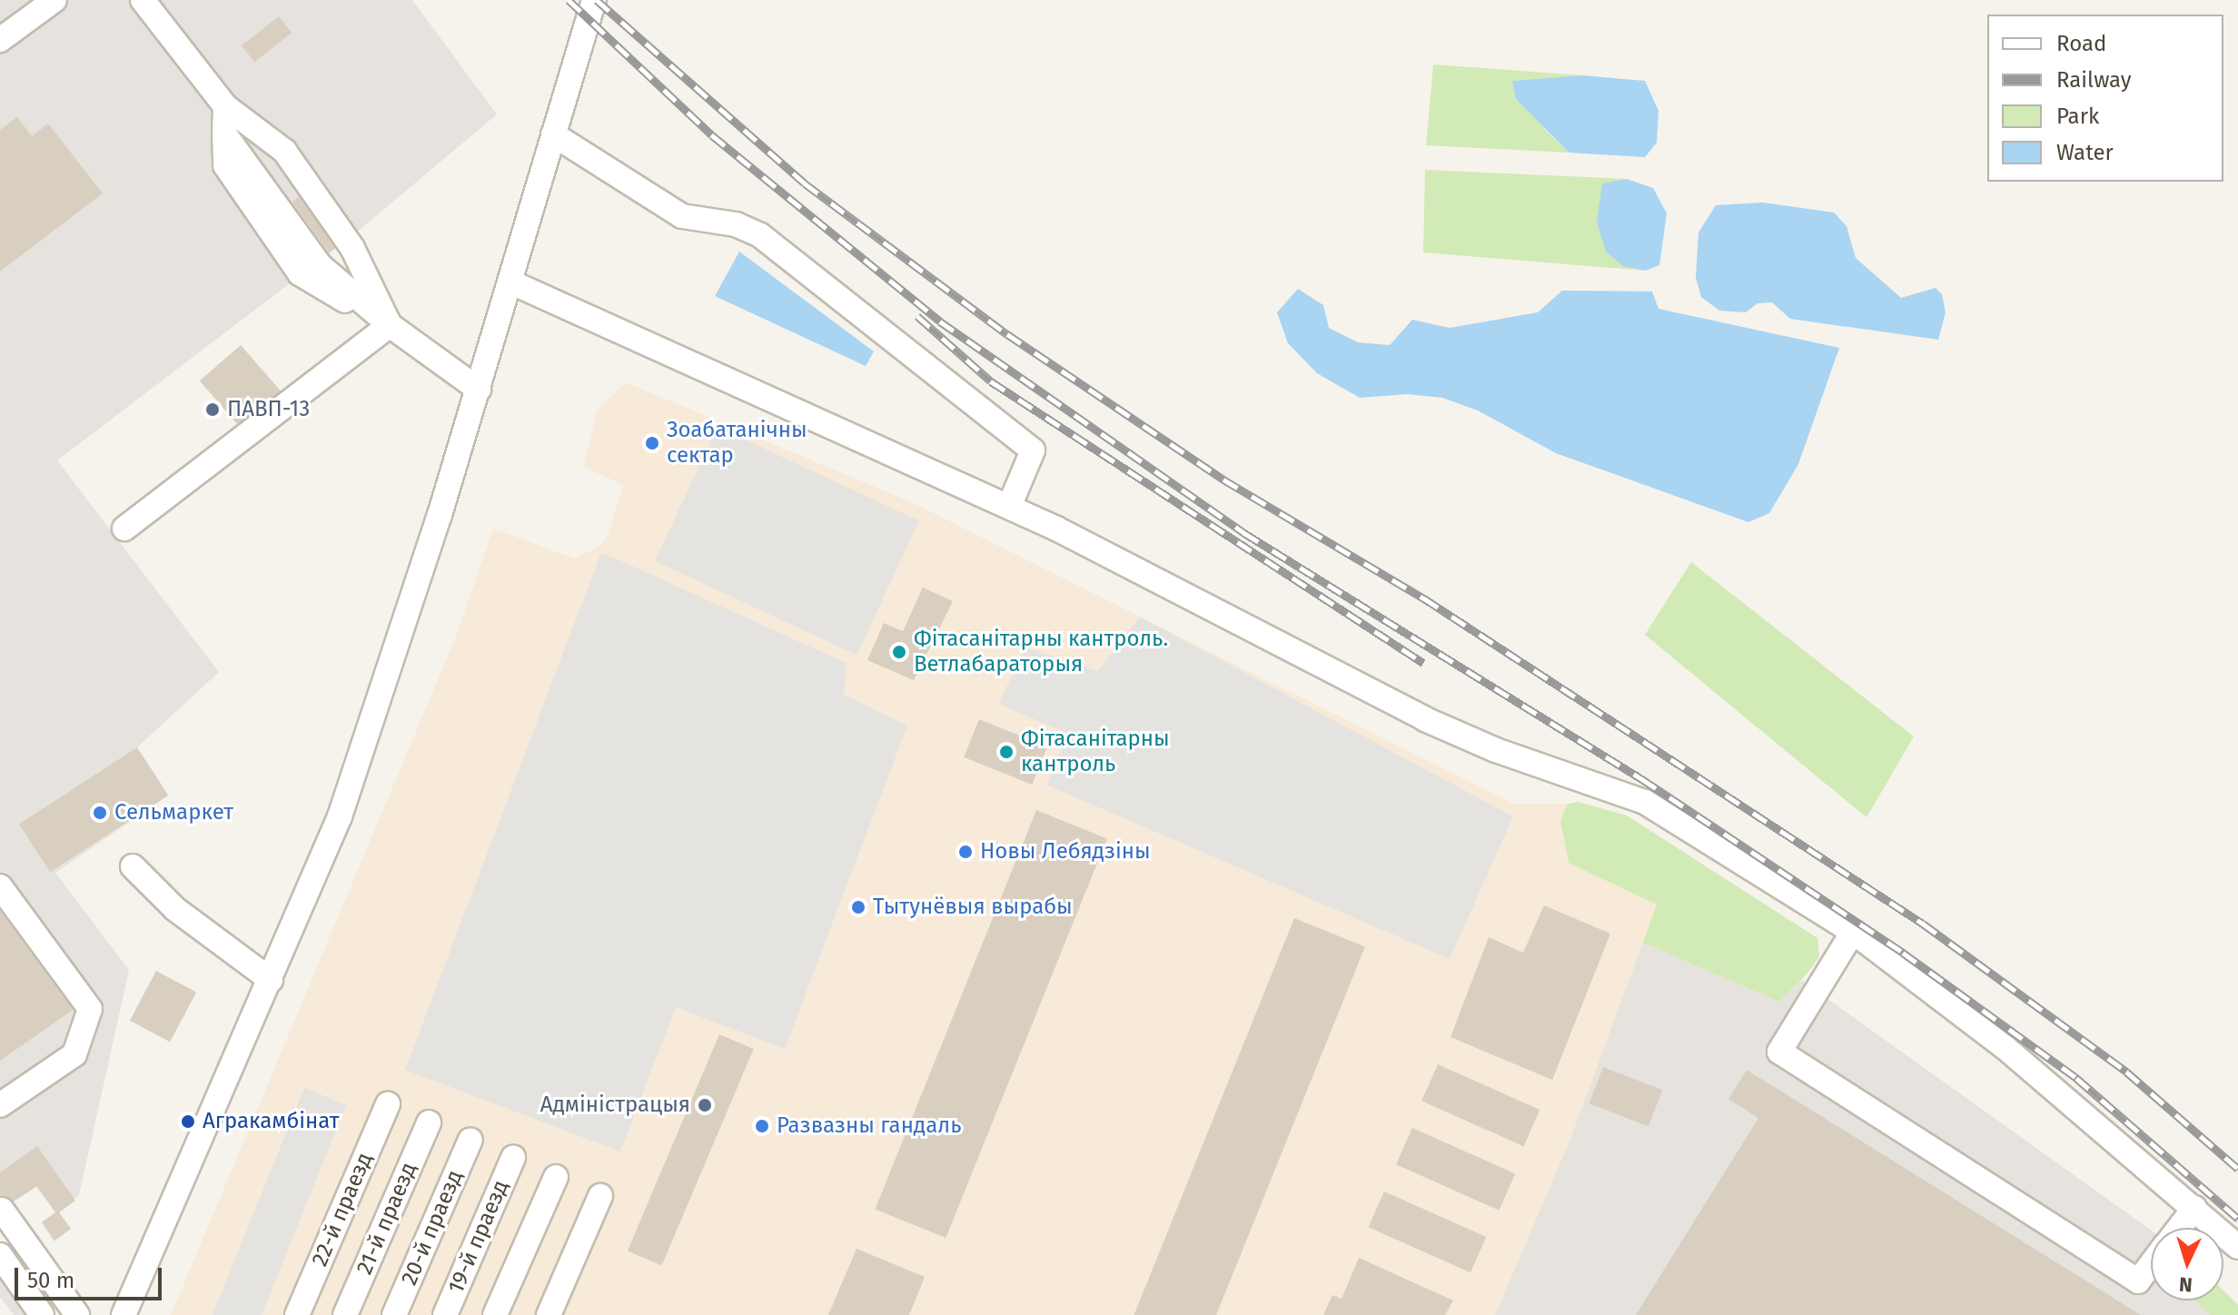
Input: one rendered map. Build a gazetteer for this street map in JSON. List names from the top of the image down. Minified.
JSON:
{"streets":{"street":["22-й праезд","21-й праезд","20-й праезд","19-й праезд"]},"places":["ПАВП-13","Зоабатанічны сектар","Фітасанітарны кантроль. Ветлабараторыя","Фітасанітарны кантроль","Сельмаркет","Новы Лебядзіны","Тытунёвыя вырабы","Адміністрацыя","Агракамбінат","Развазны гандаль"],"legend":["Road","Railway","Park","Water"],"scale_bar":"50 m","north":"bottom"}
